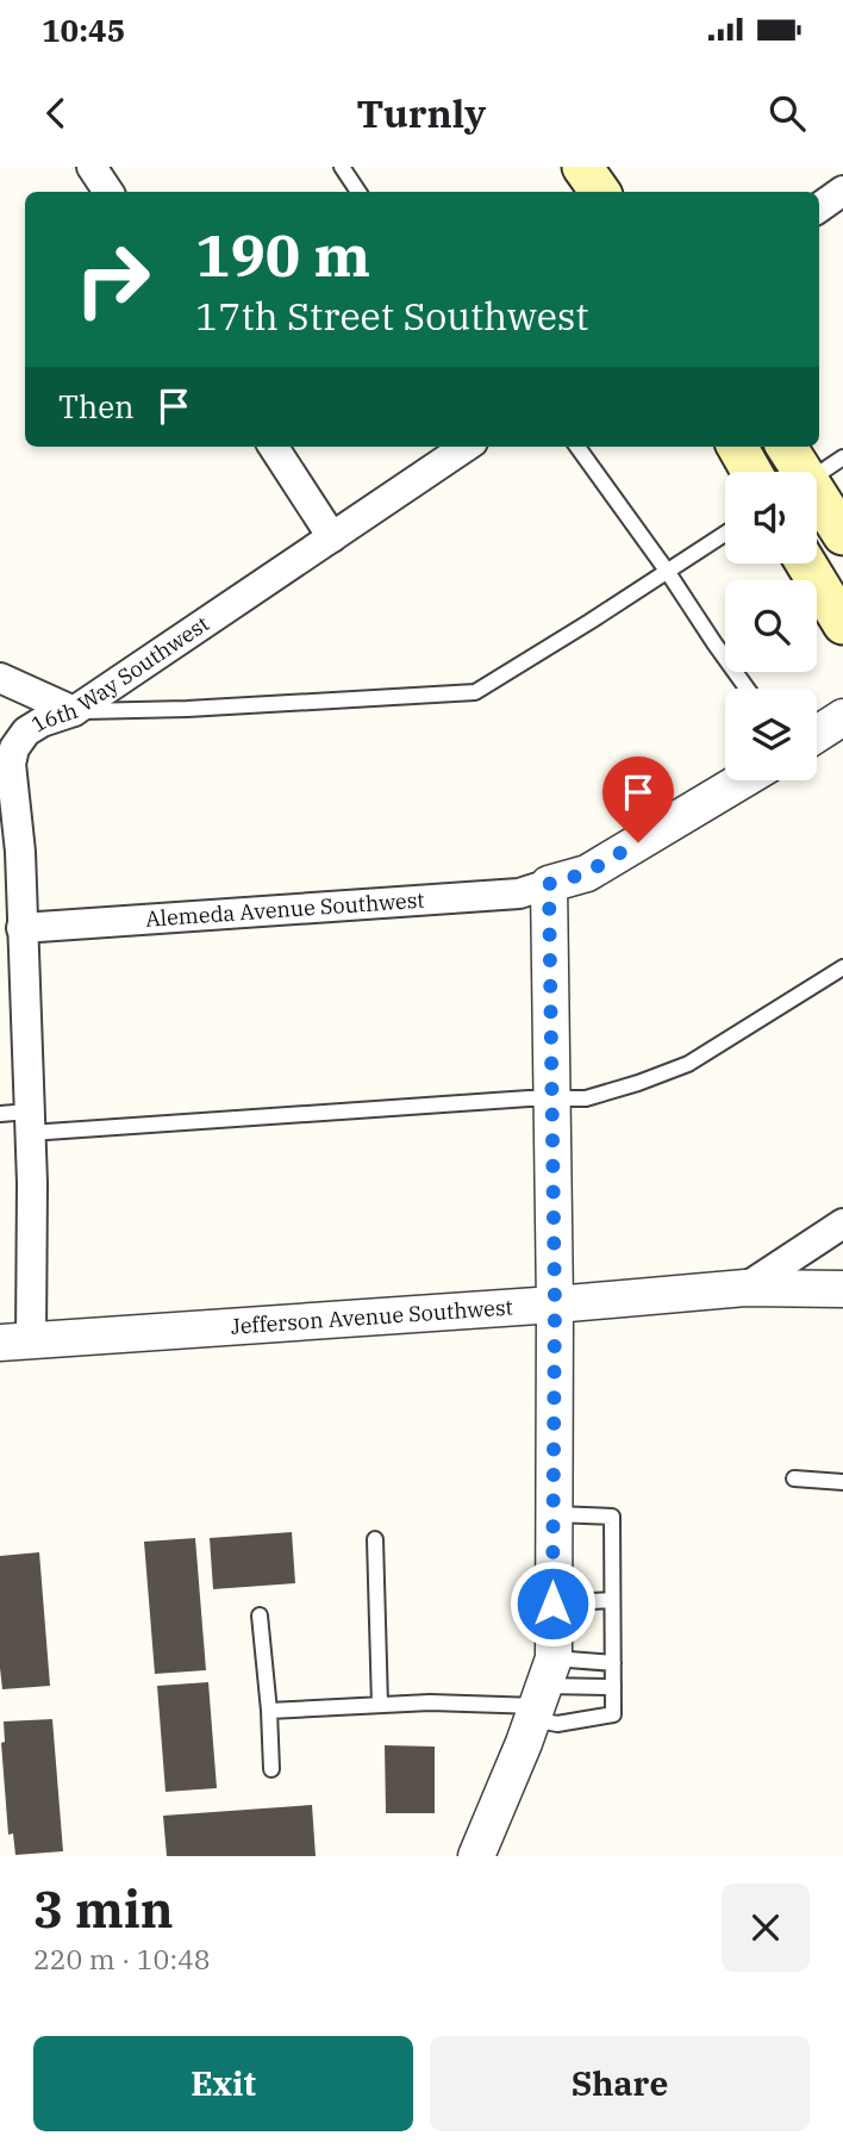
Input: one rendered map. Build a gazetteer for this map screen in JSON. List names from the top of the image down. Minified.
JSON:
{"streets":{"street":["16th Way Southwest","Alemeda Avenue Southwest","Jefferson Avenue Southwest"]},"crossings":[["16th Way Southwest","Alemeda Avenue Southwest"],["16th Way Southwest","Jefferson Avenue Southwest"]],"page":{"status":"10:45","header":"Turnly","turn":["190 m","17th Street Southwest"],"then":"Then","heading":["3 min","220 m · 10:48"],"buttons":["Exit","Share"]}}
